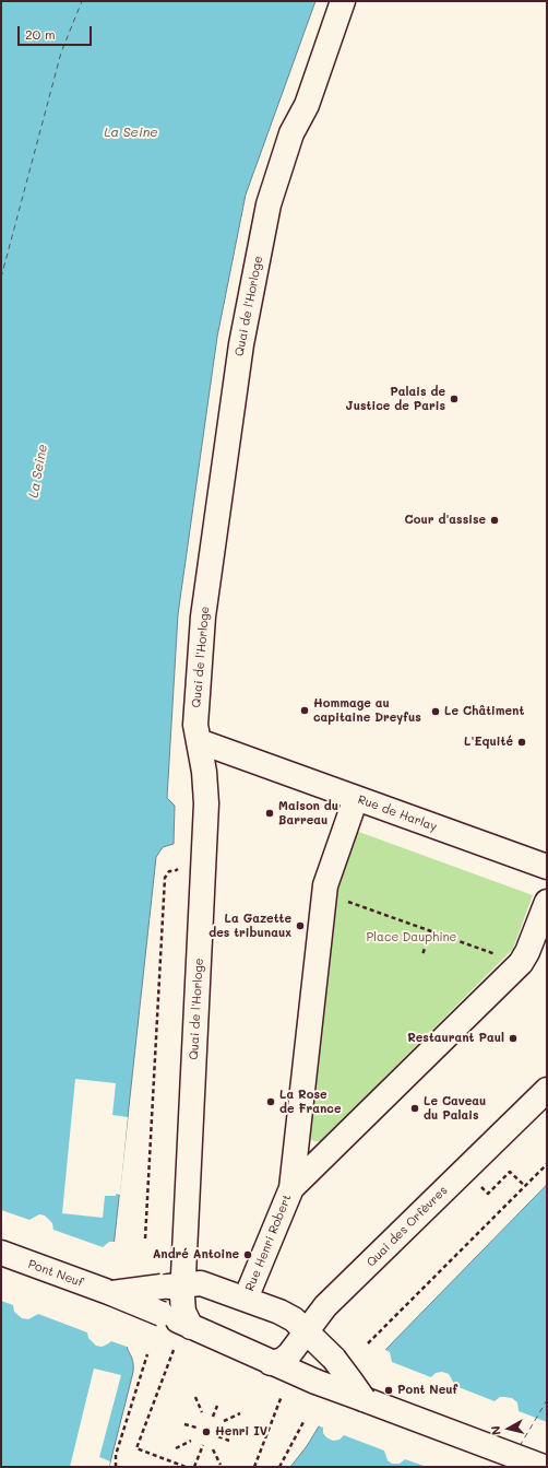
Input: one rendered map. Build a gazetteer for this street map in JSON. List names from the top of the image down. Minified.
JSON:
{"streets":{"street":["Quai de l'Horloge","Rue de Harlay","Quai des Orfèvres","Rue Henri Robert","Pont Neuf"]},"crossings":[["Quai de l'Horloge","Rue de Harlay"],["Quai de l'Horloge","Pont Neuf"],["Quai des Orfèvres","Pont Neuf"],["Rue Henri Robert","Pont Neuf"]],"water":["La Seine"],"parks":["Place Dauphine"],"places":["Palais de Justice de Paris","Cour d'assise","Hommage au capitaine Dreyfus","Le Châtiment","L'Equité","Maison du Barreau","La Gazette des tribunaux","Restaurant Paul","La Rose de France","Le Caveau du Palais","André Antoine","Pont Neuf","Henri IV"],"scale_bar":"20 m","north":"left"}
